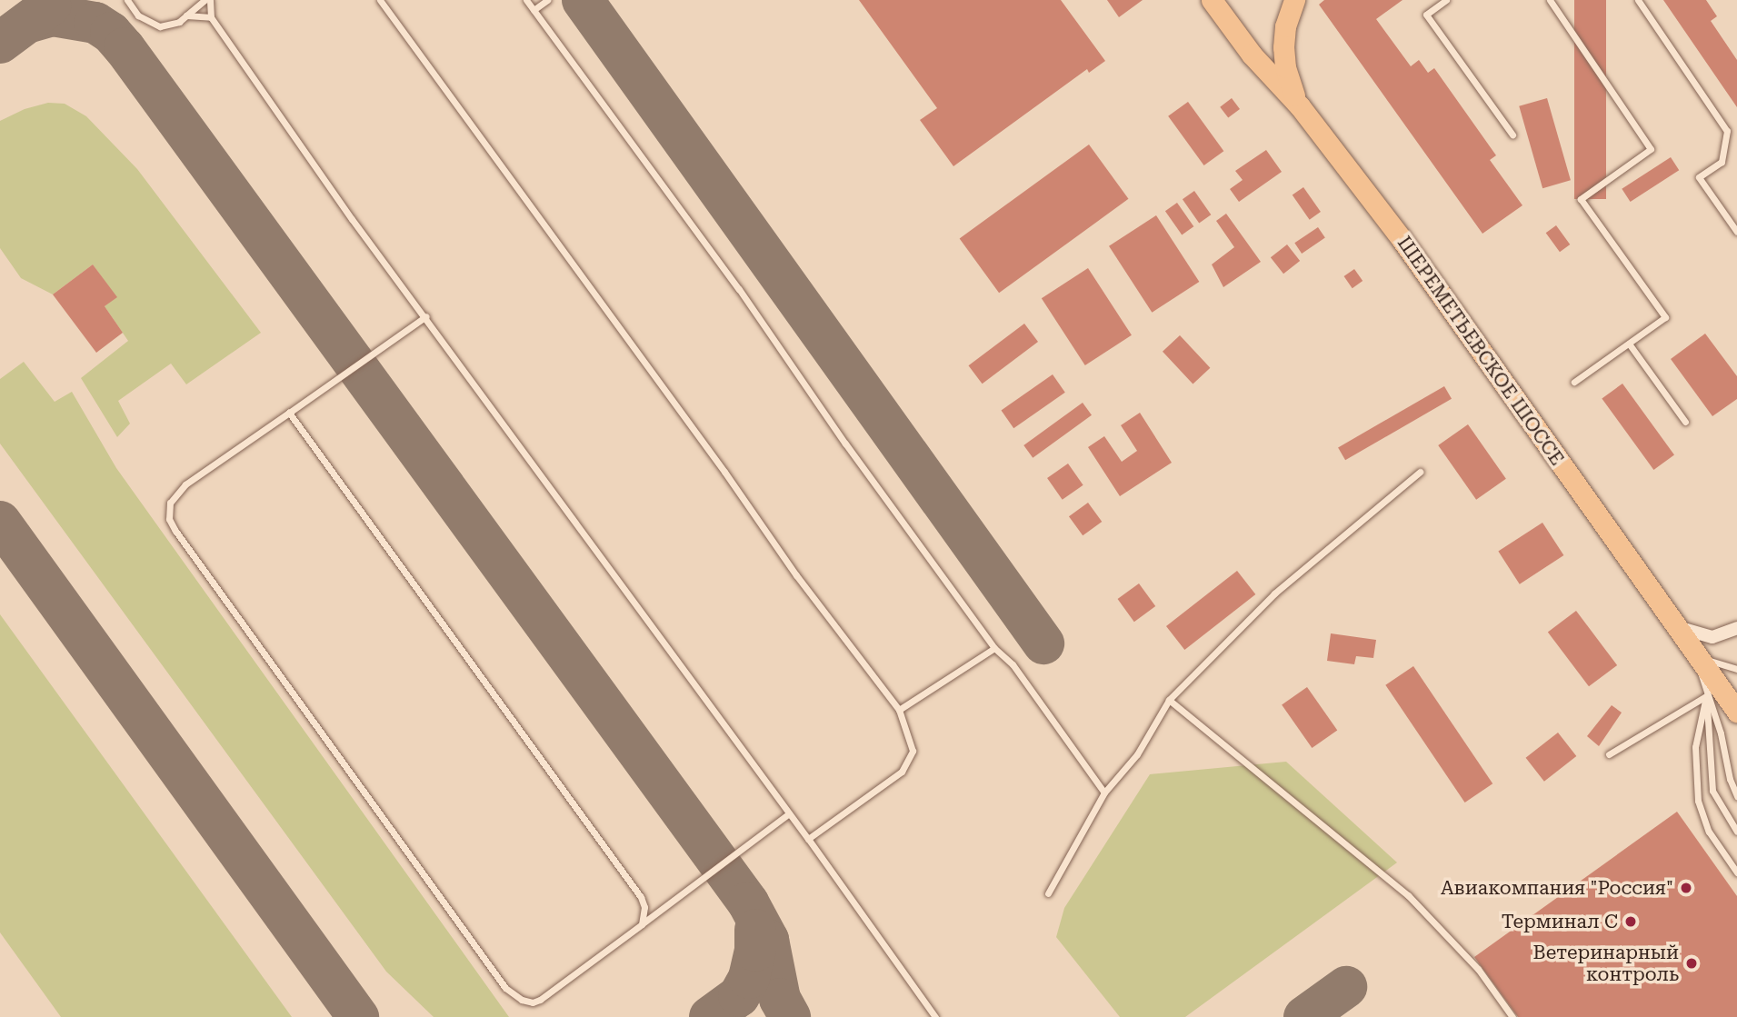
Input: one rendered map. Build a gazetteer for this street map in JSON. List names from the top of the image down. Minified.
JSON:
{"streets":{"main road":["ШЕРЕМЕТЬЕВСКОЕ ШОССЕ"]},"places":["Авиакомпания \"Россия\"","Терминал C","Ветеринарный контроль"]}
